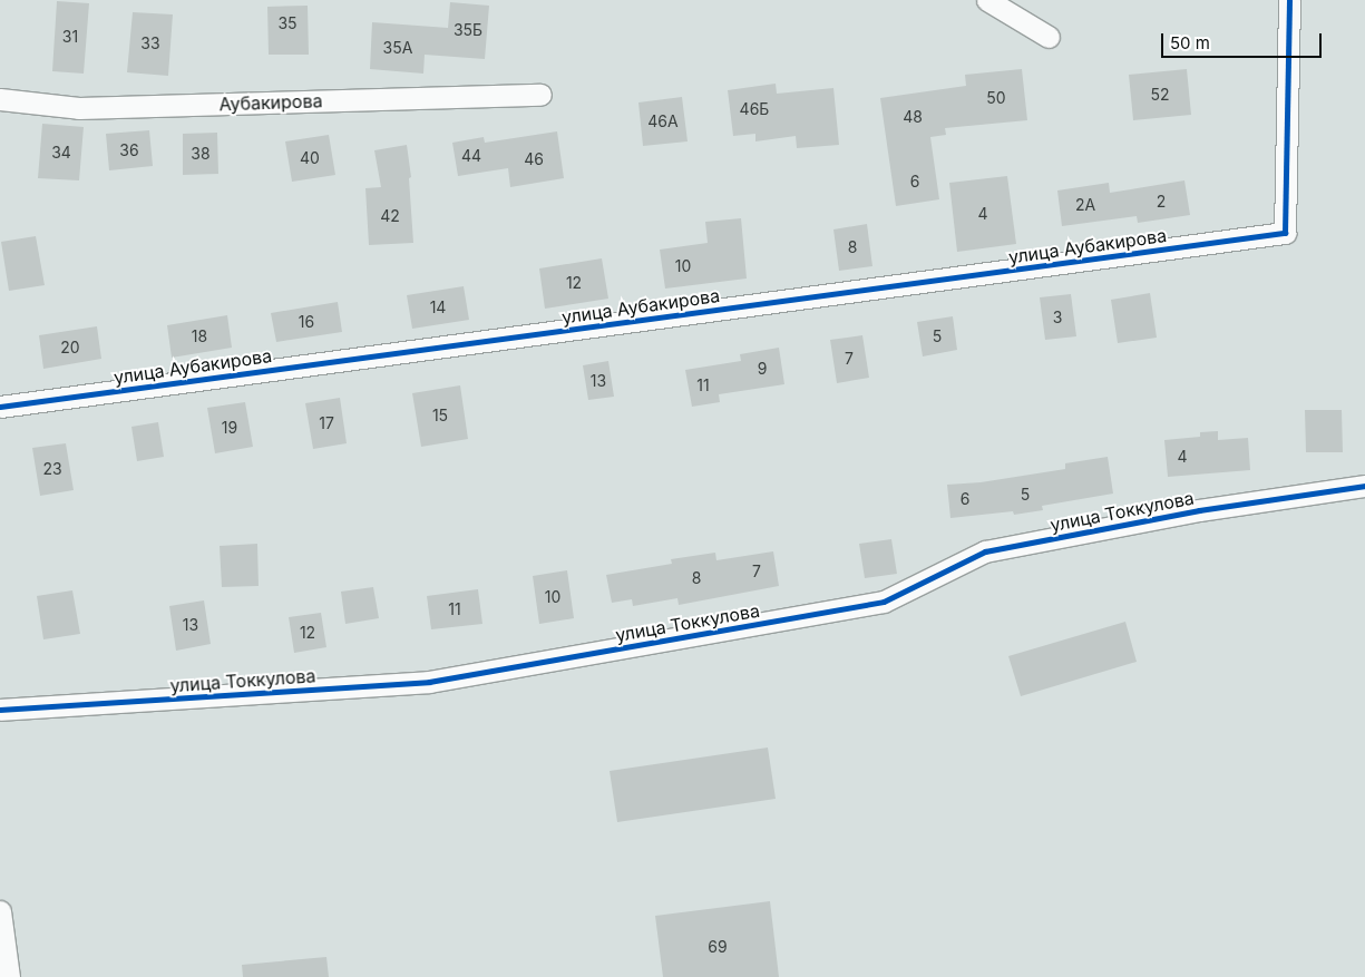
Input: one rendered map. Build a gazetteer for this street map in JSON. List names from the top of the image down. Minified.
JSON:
{"streets":{"street":["Аубакирова","улица Аубакирова","улица Токкулова"]},"house_numbers":["35","35Б","31","33","35А","52","50","46Б","48","46А","36","34","38","44","40","46","6","2","2А","4","42","8","10","12","14","3","16","18","5","20","7","9","13","11","15","17","19","4","23","5","6","7","8","10","11","13","12","69"],"scale_bar":"50 m"}
